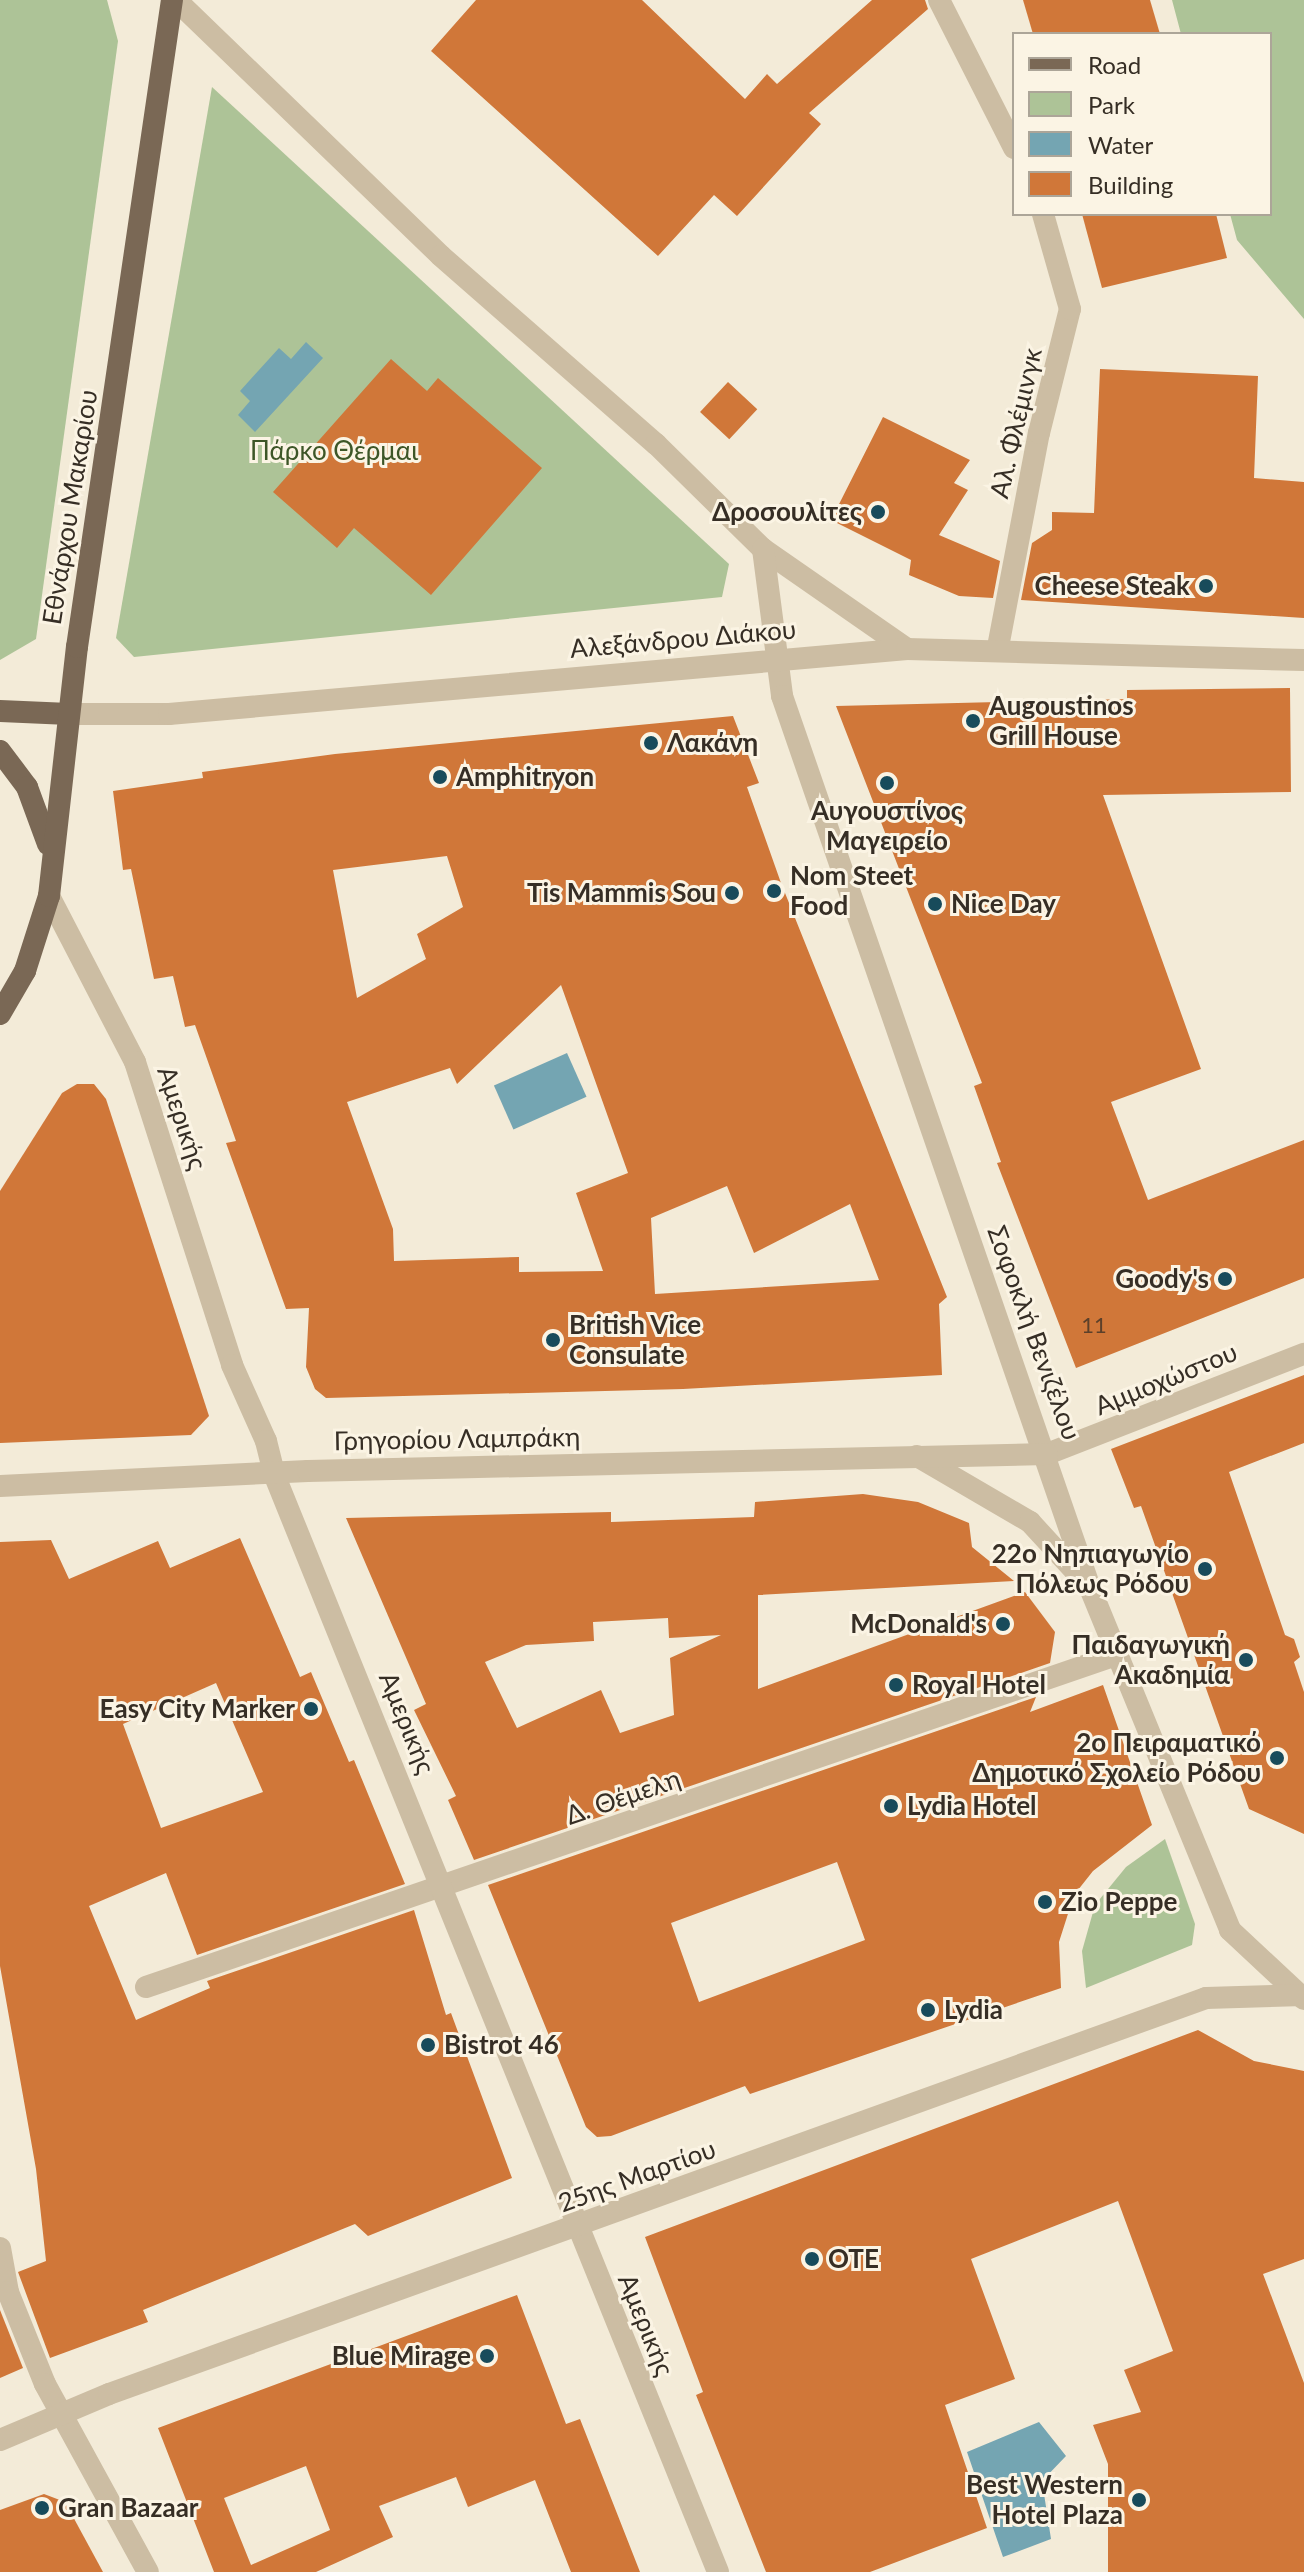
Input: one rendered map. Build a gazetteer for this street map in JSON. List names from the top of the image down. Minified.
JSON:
{"streets":{"main road":["Εθνάρχου Μακαρίου"],"street":["Αλ. Φλέμινγκ","Αλεξάνδρου Διάκου","Αμερικής","Σοφοκλή Βενιζέλου","Αμμοχώστου","Γρηγορίου Λαμπράκη","Δ. Θέμελη","25ης Μαρτίου"]},"crossings":[["Αλ. Φλέμινγκ","Αλεξάνδρου Διάκου"],["Εθνάρχου Μακαρίου","Αλεξάνδρου Διάκου"],["Εθνάρχου Μακαρίου","Αμερικής"],["Αλεξάνδρου Διάκου","Σοφοκλή Βενιζέλου"],["Αμερικής","Γρηγορίου Λαμπράκη"],["Αμερικής","Δ. Θέμελη"],["Αμερικής","25ης Μαρτίου"],["Σοφοκλή Βενιζέλου","Αμμοχώστου"],["Σοφοκλή Βενιζέλου","Γρηγορίου Λαμπράκη"],["Σοφοκλή Βενιζέλου","Δ. Θέμελη"],["Σοφοκλή Βενιζέλου","25ης Μαρτίου"],["Αμμοχώστου","Γρηγορίου Λαμπράκη"]],"parks":["Πάρκο Θέρμαι"],"places":["Δροσουλίτες","Cheese Steak","Augoustinos Grill House","Λακάνη","Amphitryon","Αυγουστίνος Μαγειρείο","Nom Steet Food","Tis Mammis Sou","Nice Day","Goody's","British Vice Consulate","22ο Νηπιαγωγίο Πόλεως Ρόδου","McDonald's","Παιδαγωγική Ακαδημία","Royal Hotel","Easy City Marker","2ο Πειραματικό Δημοτικό Σχολείο Ρόδου","Lydia Hotel","Zio Peppe","Lydia","Bistrot 46","ΟΤΕ","Blue Mirage","Best Western Hotel Plaza","Gran Bazaar"],"house_numbers":["11"],"legend":["Road","Park","Water","Building"]}
